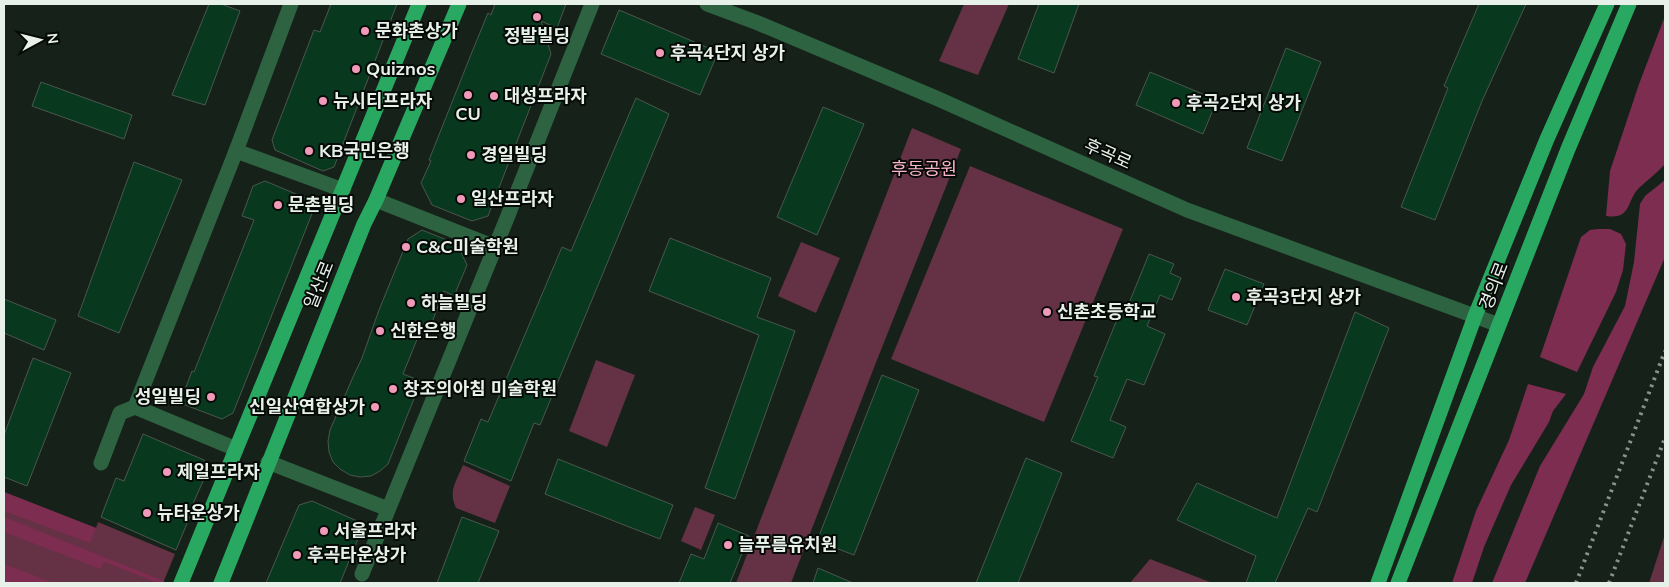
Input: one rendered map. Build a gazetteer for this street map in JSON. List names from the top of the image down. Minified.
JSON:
{"streets":{"main road":["일산로","경의로"],"street":["후곡로"]},"crossings":[["후곡로","경의로"]],"parks":["후동공원"],"places":["정발빌딩","문화촌상가","후곡4단지 상가","Quiznos","CU","대성프라자","뉴시티프라자","후곡2단지 상가","KB국민은행","경일빌딩","일산프라자","문촌빌딩","C&C미술학원","후곡3단지 상가","하늘빌딩","신촌초등학교","신한은행","창조의아침 미술학원","성일빌딩","신일산연합상가","제일프라자","뉴타운상가","서울프라자","늘푸름유치원","후곡타운상가"],"north":"right"}
